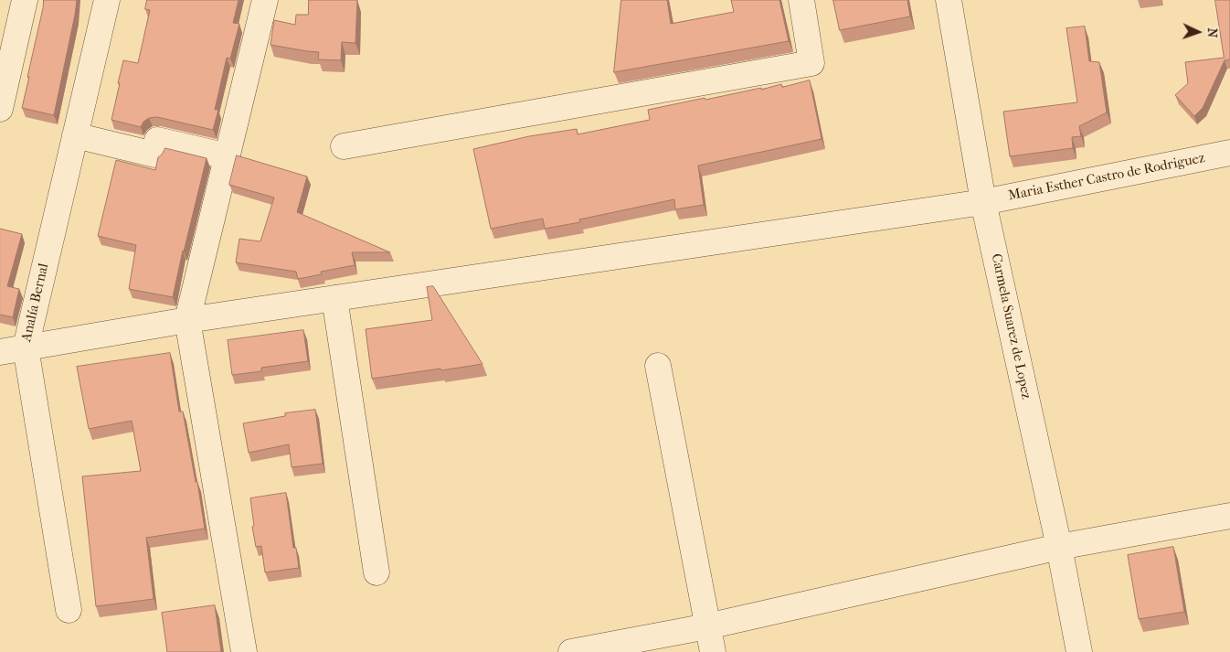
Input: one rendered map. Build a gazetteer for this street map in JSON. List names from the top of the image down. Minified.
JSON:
{"streets":{"street":["Maria Esther Castro de Rodriguez","Analía Bernal","Carmela Suarez de Lopez"]},"crossings":[["Maria Esther Castro de Rodriguez","Analía Bernal"],["Maria Esther Castro de Rodriguez","Carmela Suarez de Lopez"]],"north":"right"}
